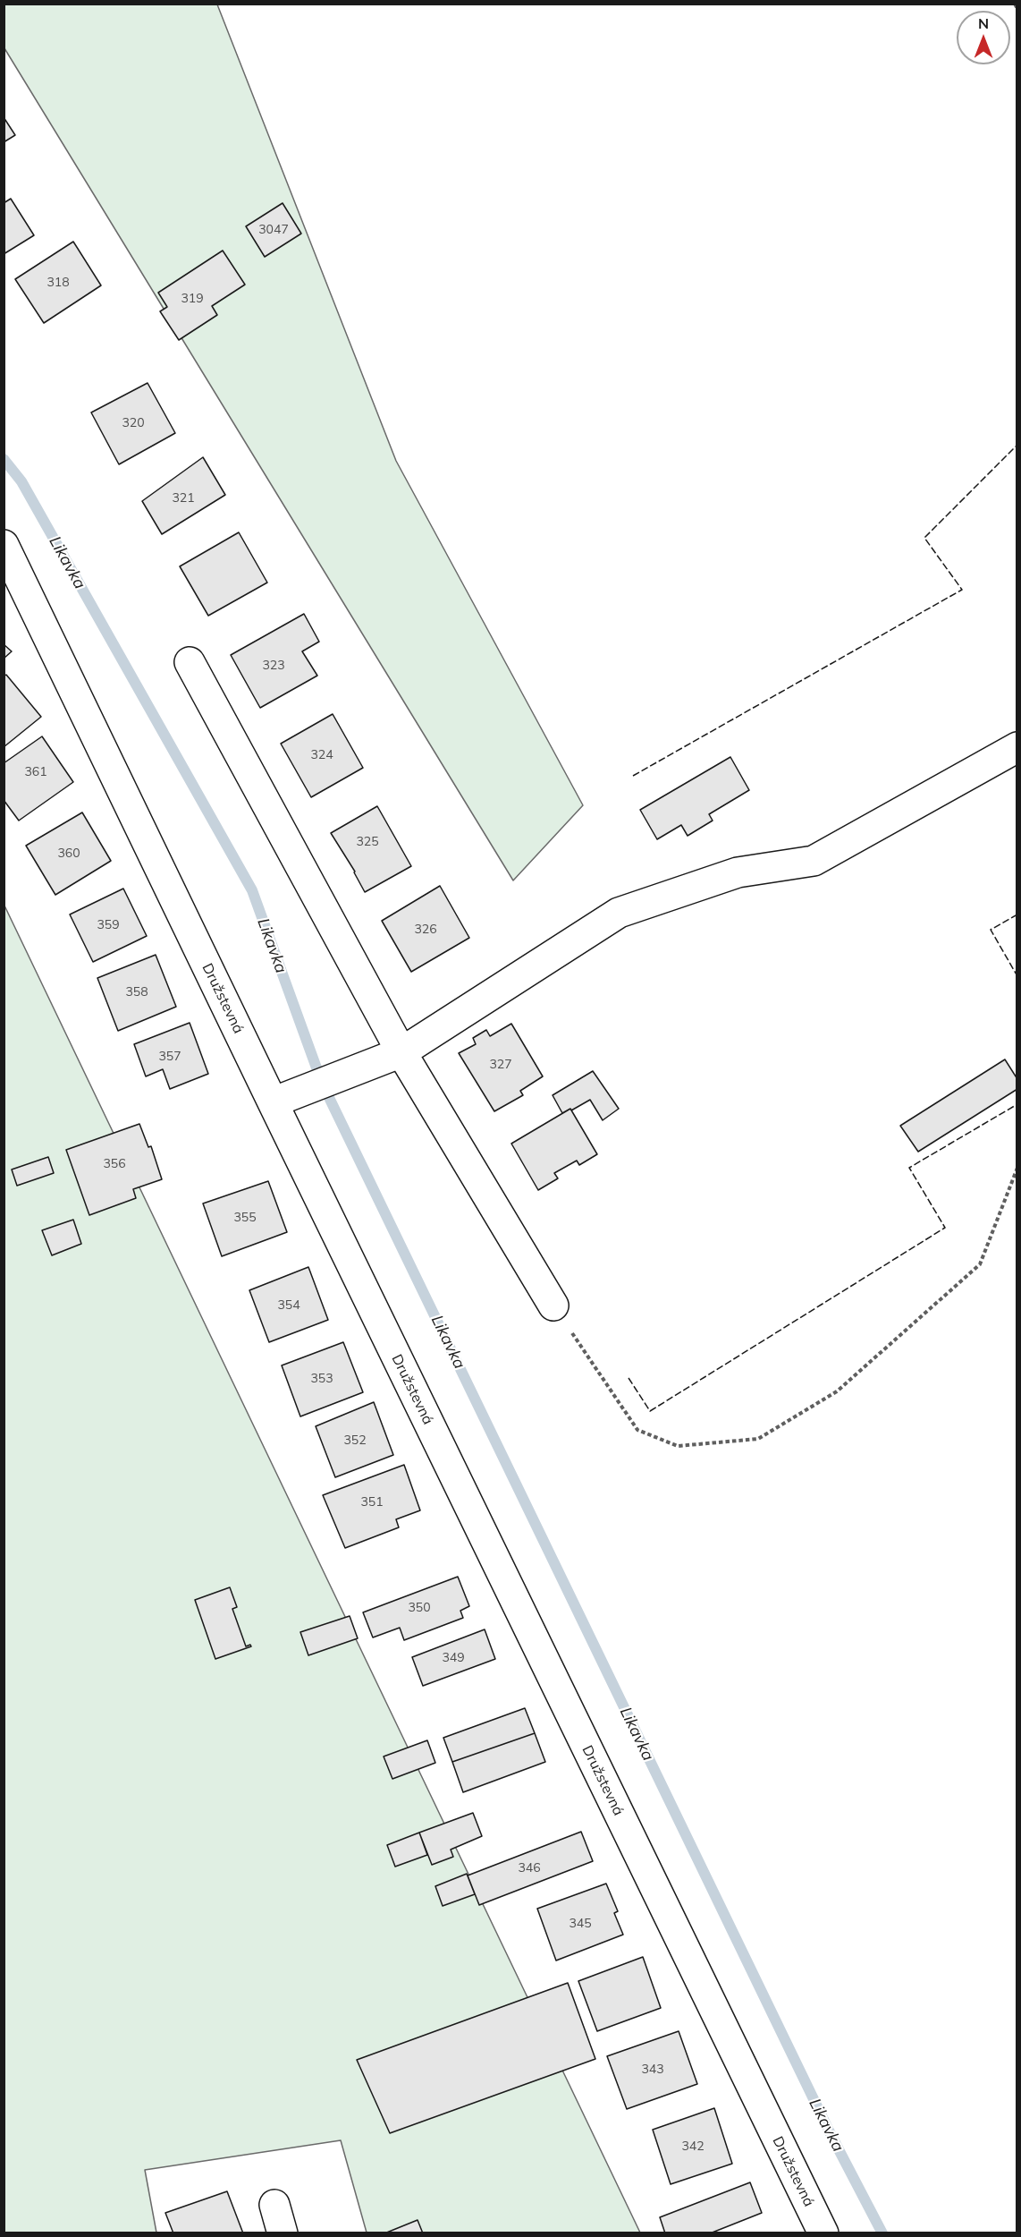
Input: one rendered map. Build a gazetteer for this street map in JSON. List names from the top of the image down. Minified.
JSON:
{"streets":{"street":["Družstevná"]},"water":["Likavka"],"house_numbers":["3047","318","319","320","321","323","324","361","325","360","359","326","358","357","327","356","355","354","353","352","351","350","349","346","345","343","342"],"north":"top"}
